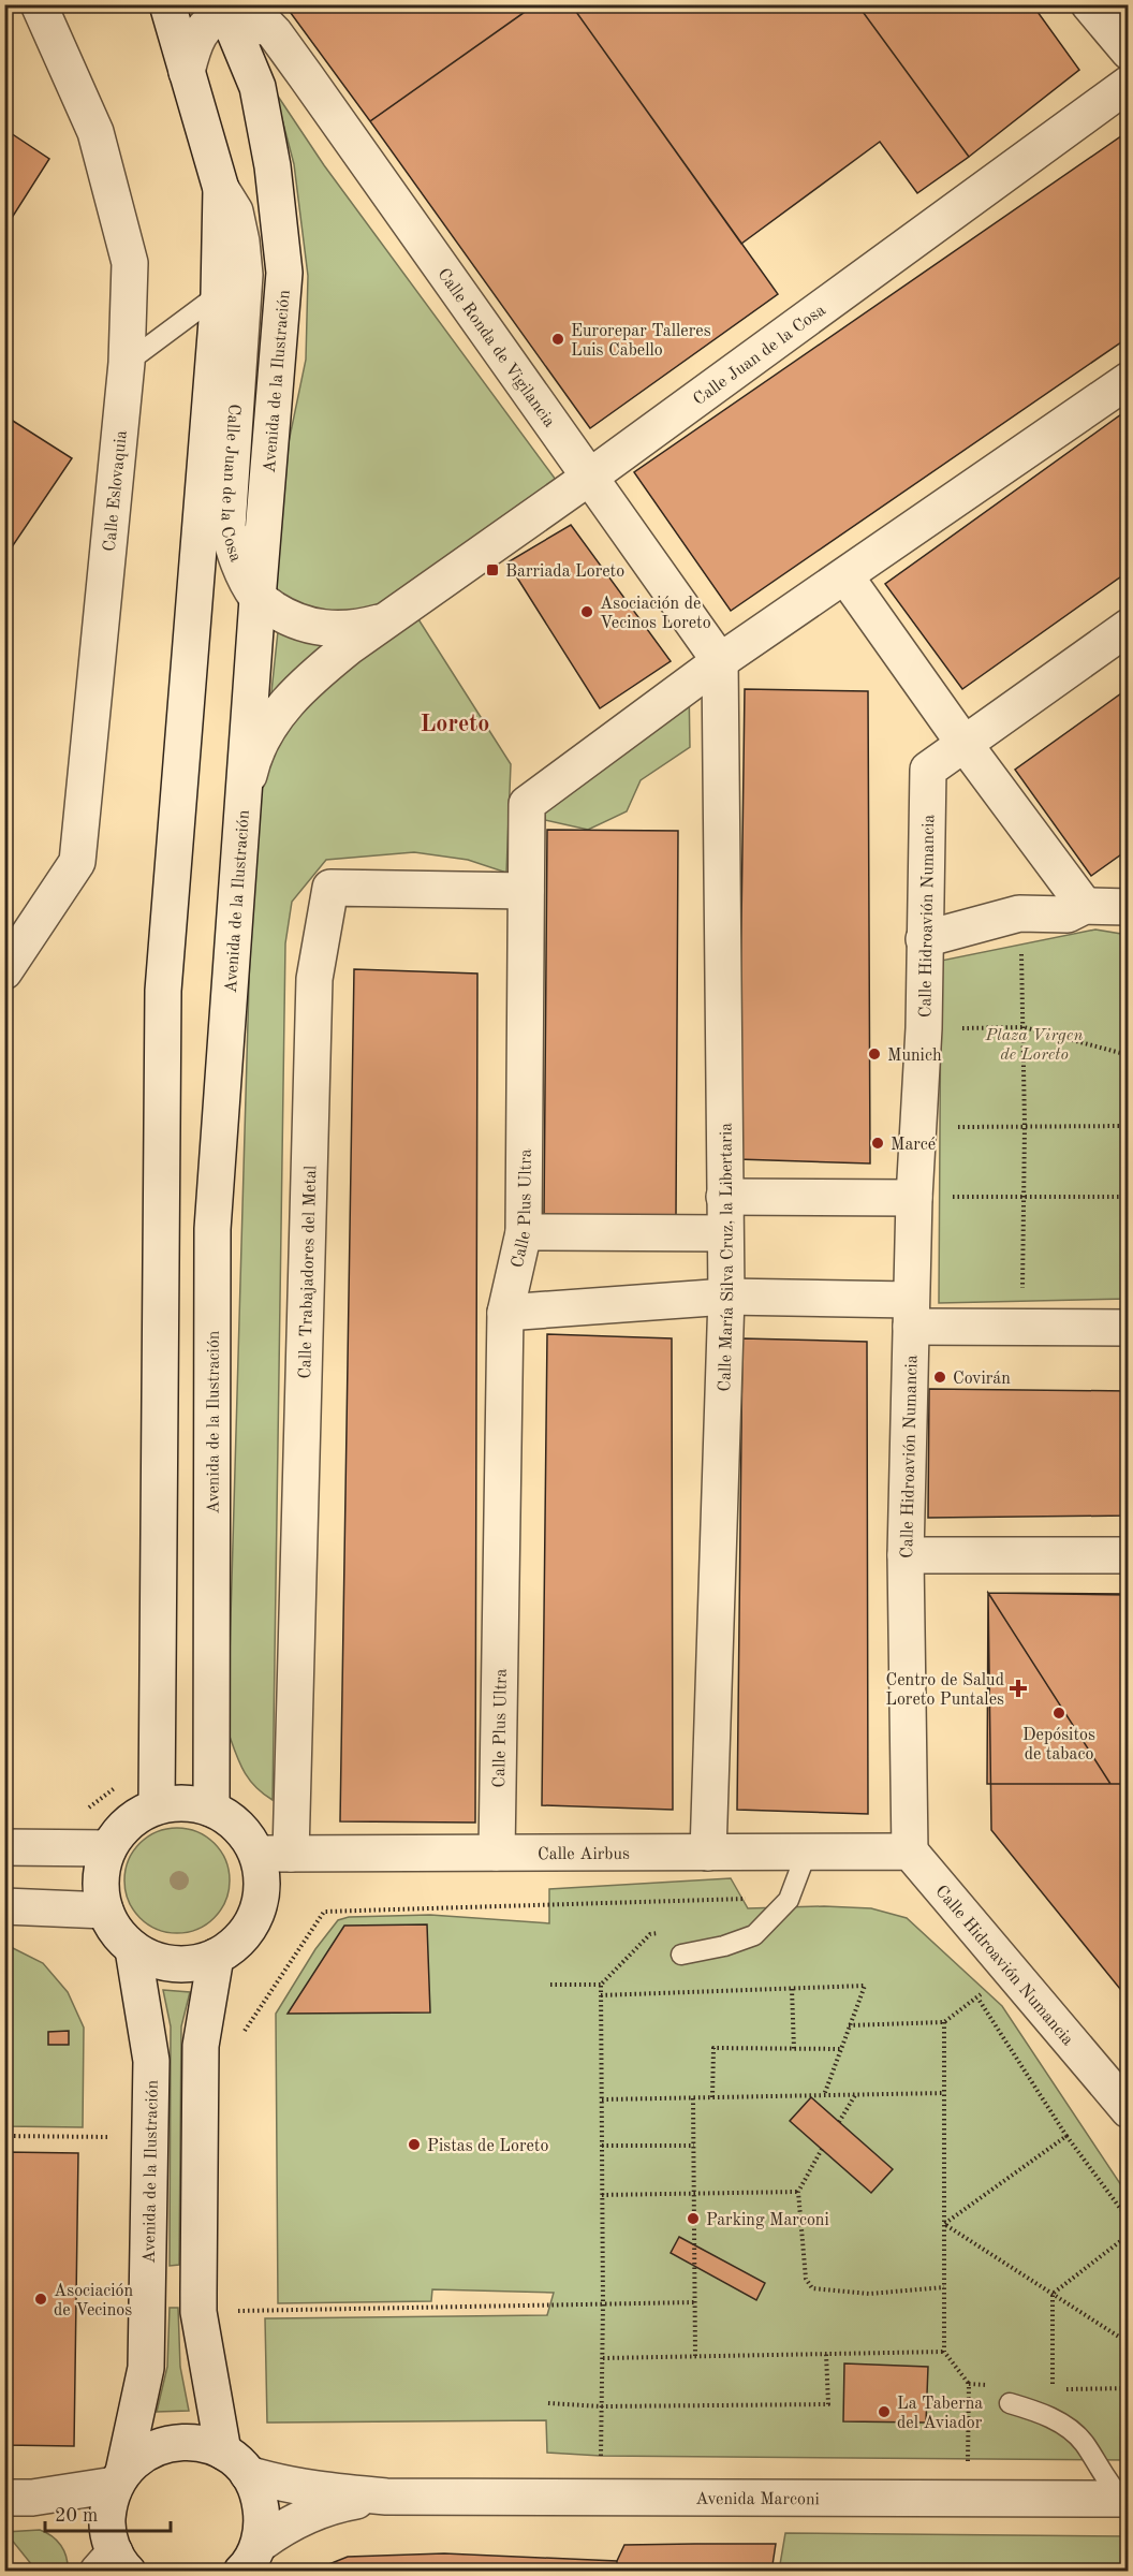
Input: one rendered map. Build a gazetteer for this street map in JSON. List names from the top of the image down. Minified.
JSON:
{"streets":{"street":["Calle Ronda de Vigilancia","Calle Juan de la Cosa","Avenida de la Ilustración","Calle Eslovaquia","Calle Hidroavión Numancia","Calle Plus Ultra","Calle María Silva Cruz, la Libertaria","Calle Trabajadores del Metal","Calle Airbus","Avenida Marconi"]},"crossings":[["Calle Ronda de Vigilancia","Calle Juan de la Cosa"],["Calle Ronda de Vigilancia","Avenida de la Ilustración"],["Calle Ronda de Vigilancia","Calle Plus Ultra"],["Calle Ronda de Vigilancia","Calle María Silva Cruz, la Libertaria"],["Calle Juan de la Cosa","Avenida de la Ilustración"],["Avenida de la Ilustración","Calle Trabajadores del Metal"],["Avenida de la Ilustración","Calle Airbus"],["Avenida de la Ilustración","Avenida Marconi"],["Calle Hidroavión Numancia","Calle Airbus"],["Calle Plus Ultra","Calle María Silva Cruz, la Libertaria"],["Calle Plus Ultra","Calle Trabajadores del Metal"],["Calle Plus Ultra","Calle Airbus"],["Calle María Silva Cruz, la Libertaria","Calle Airbus"],["Calle Trabajadores del Metal","Calle Airbus"]],"districts":["Loreto"],"parks":["Plaza Virgen de Loreto"],"places":{"other":["Eurorepar Talleres Luis Cabello","Asociación de Vecinos Loreto","Munich","Marcé","Covirán","Depósitos de tabaco","Pistas de Loreto","Parking Marconi","Asociación de Vecinos","La Taberna del Aviador"],"transit":["Barriada Loreto"],"health":["Centro de Salud Loreto Puntales"]},"scale_bar":"20 m"}
